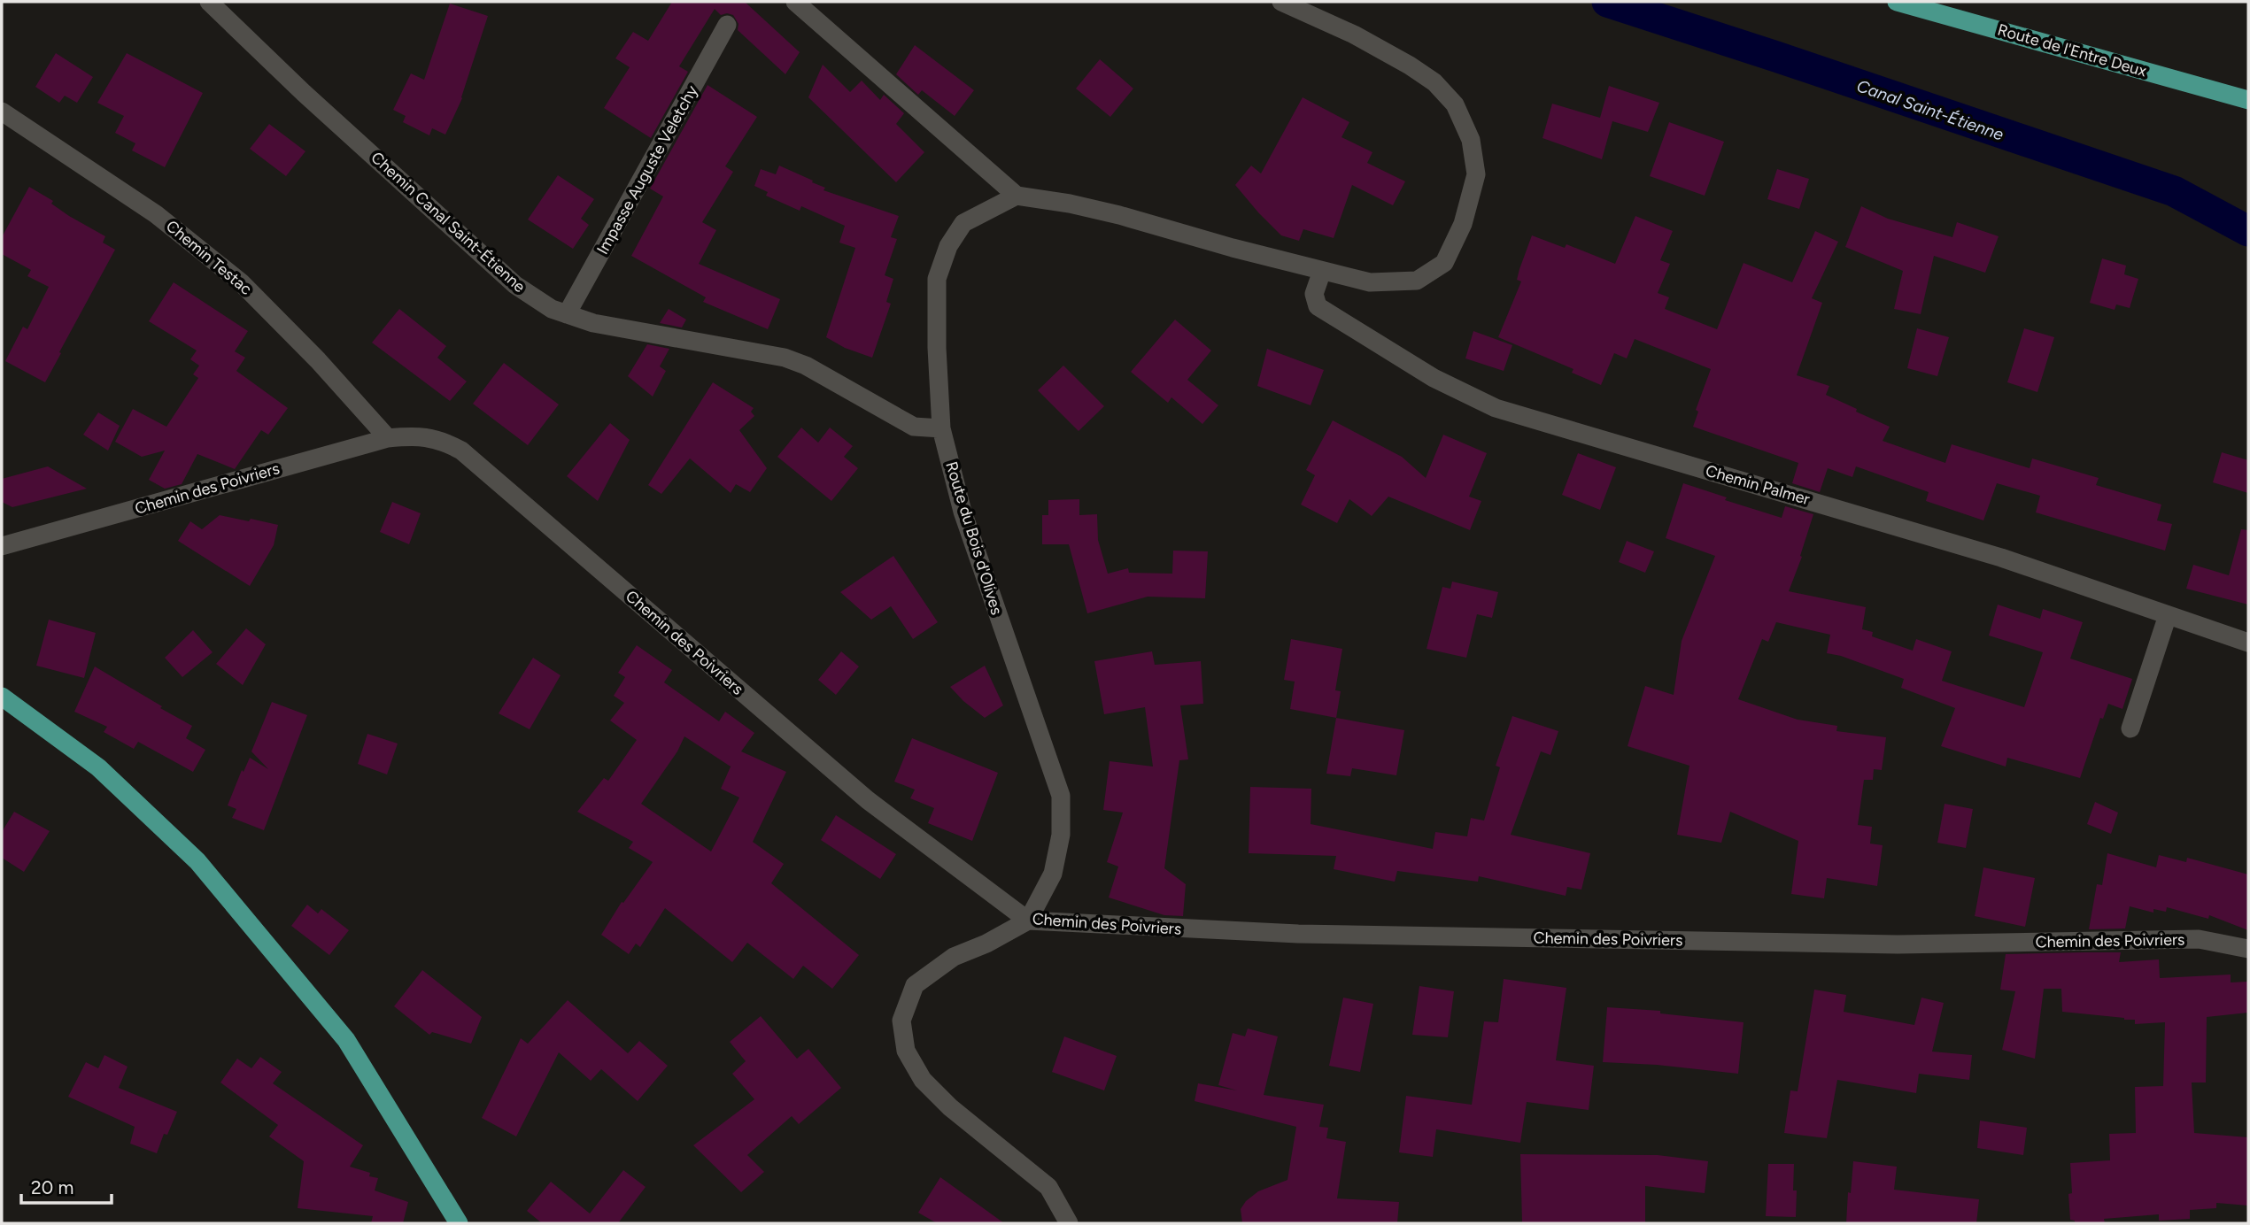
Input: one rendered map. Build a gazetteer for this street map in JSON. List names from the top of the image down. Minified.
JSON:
{"streets":{"main road":["Route de l'Entre Deux"],"street":["Impasse Auguste Veletchy","Chemin Canal Saint-Étienne","Chemin Testac","Chemin Palmer","Chemin des Poivriers","Route du Bois d'Olives"]},"crossings":[["Impasse Auguste Veletchy","Chemin Canal Saint-Étienne"],["Chemin Canal Saint-Étienne","Route du Bois d'Olives"],["Chemin Testac","Chemin des Poivriers"],["Chemin des Poivriers","Route du Bois d'Olives"]],"water":["Canal Saint-Étienne"],"scale_bar":"20 m"}
